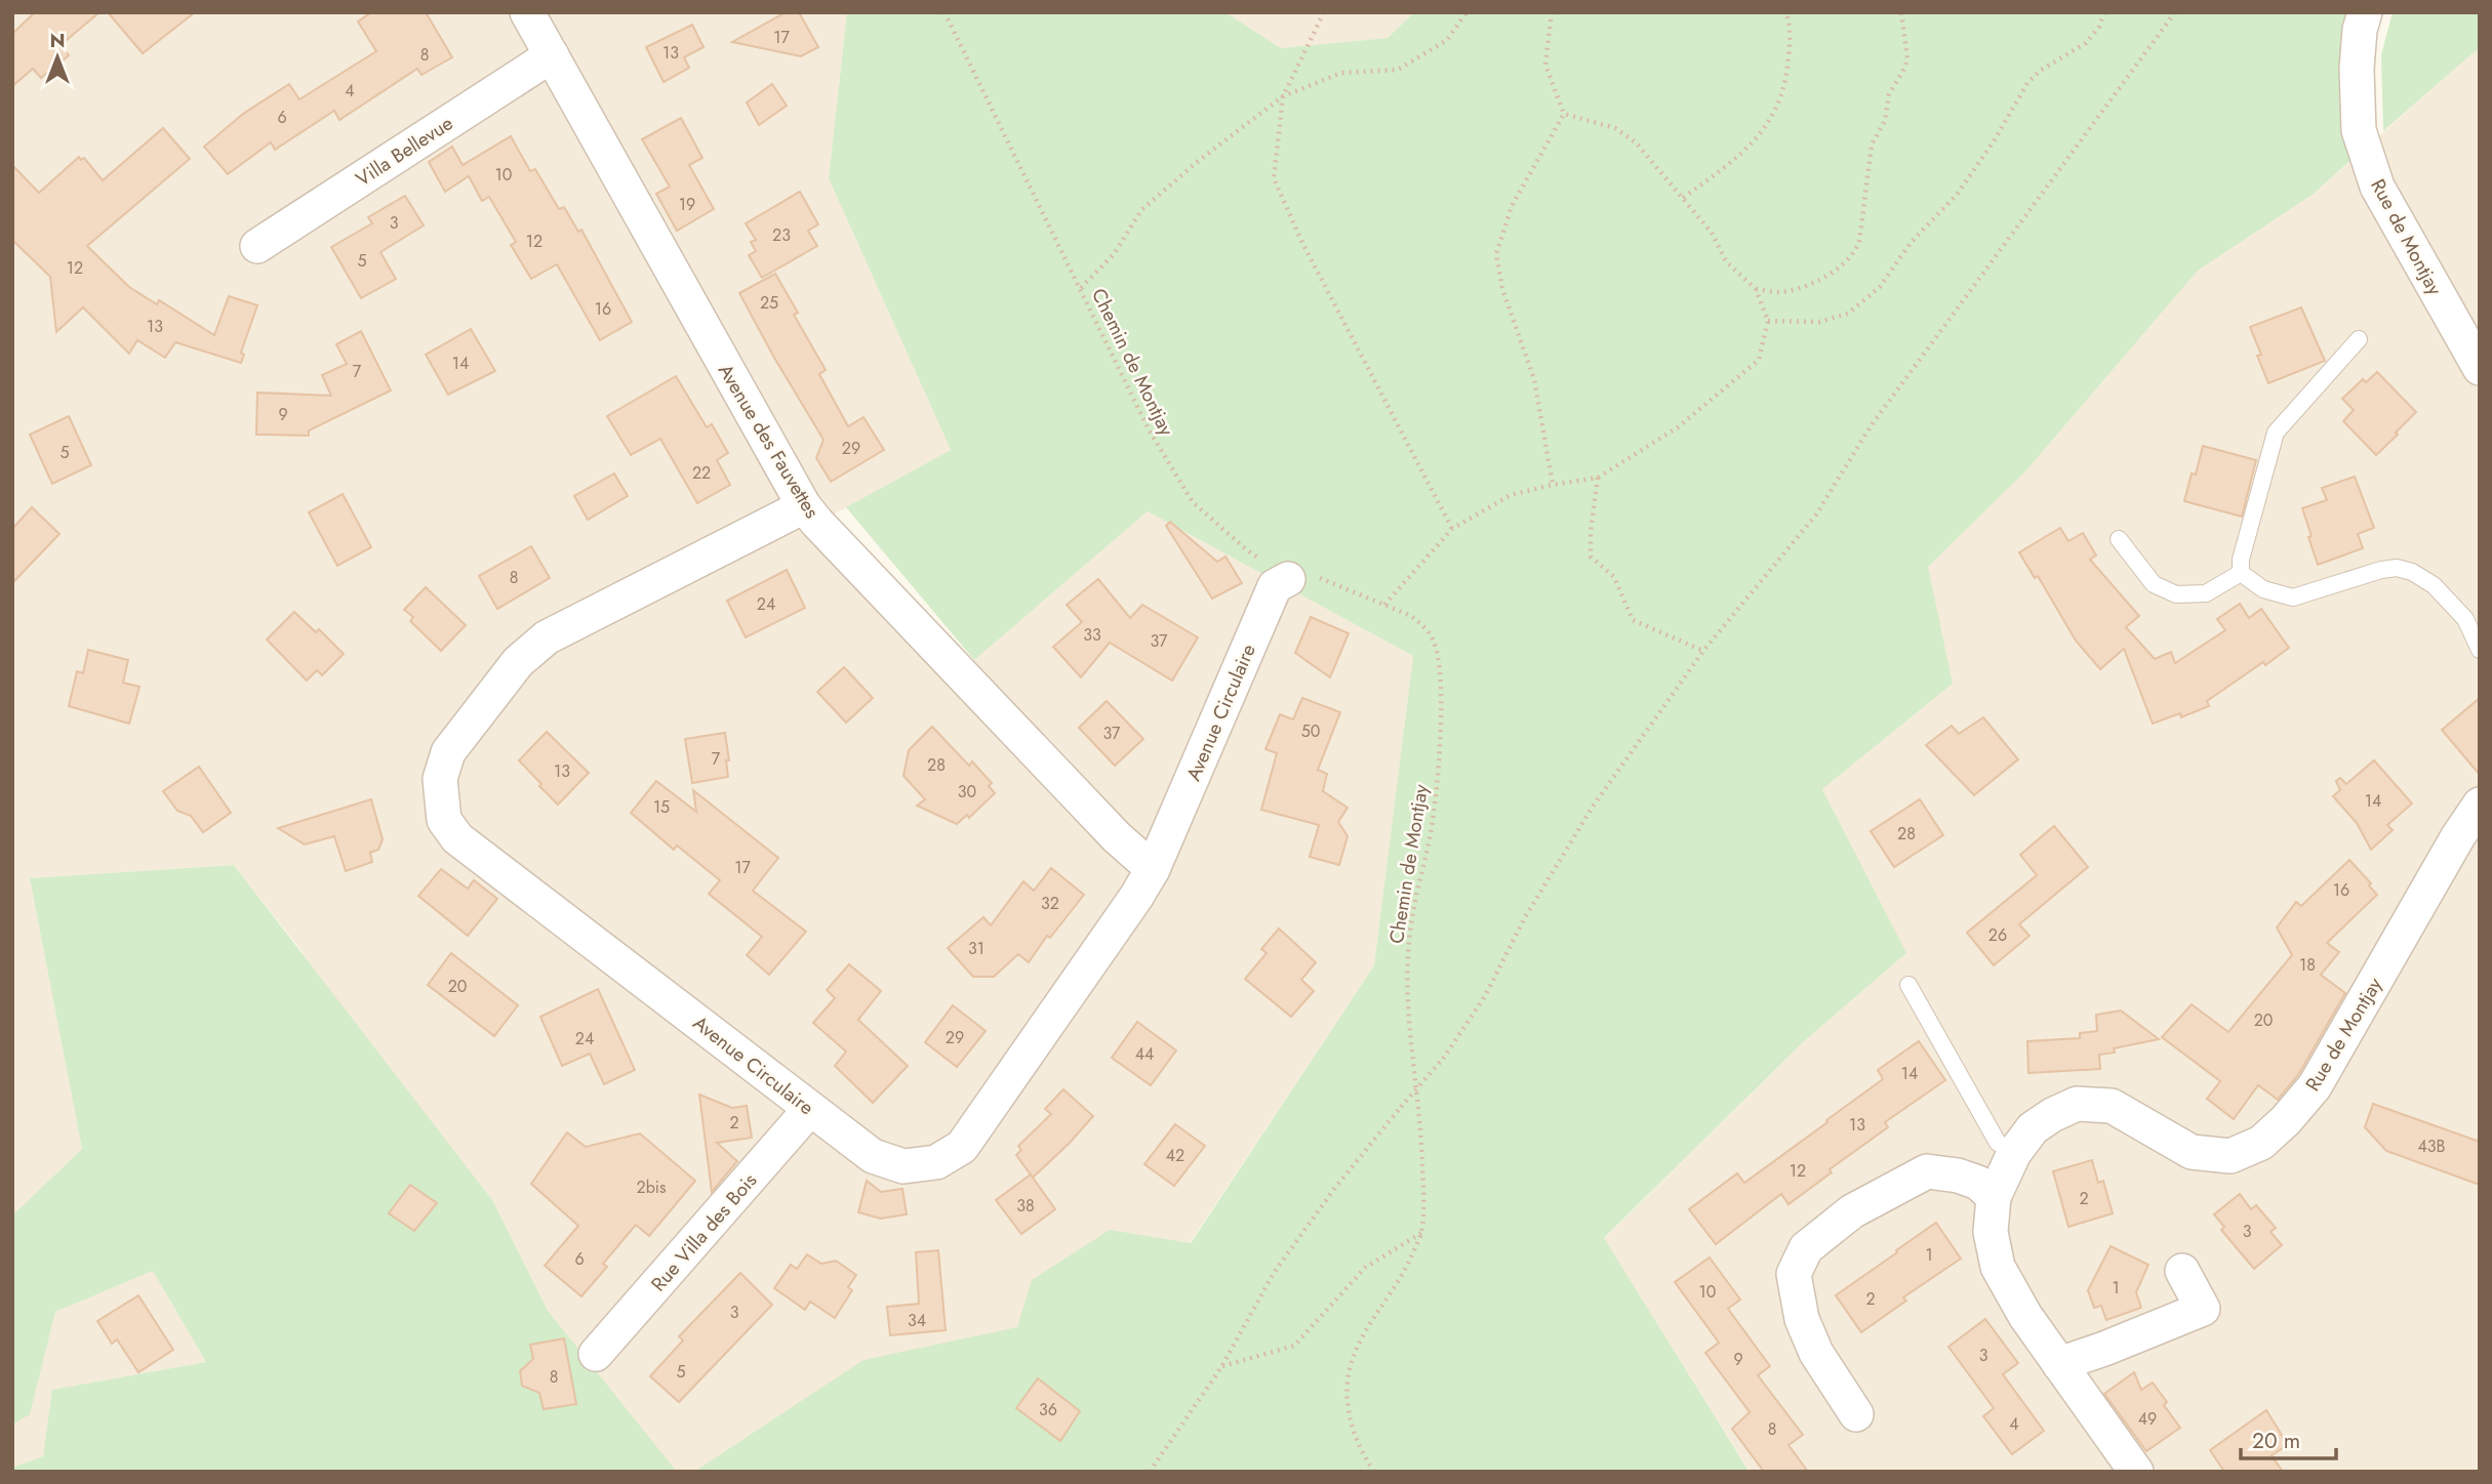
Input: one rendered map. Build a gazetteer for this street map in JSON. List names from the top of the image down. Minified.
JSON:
{"streets":{"street":["Villa Bellevue","Rue de Montjay","Avenue des Fauvettes","Avenue Circulaire","Rue Villa des Bois"],"path":["Chemin de Montjay"]},"crossings":[["Villa Bellevue","Avenue des Fauvettes"],["Chemin de Montjay","Avenue Circulaire"],["Avenue des Fauvettes","Avenue Circulaire"],["Avenue Circulaire","Rue Villa des Bois"]],"house_numbers":["17","13","8","4","6","10","19","3","23","12","5","12","25","16","13","14","7","9","29","5","22","8","24","33","37","50","37","7","28","13","30","14","15","28","17","16","32","26","31","18","20","20","29","24","44","14","2","13","43B","42","12","2bis","2","38","3","1","6","1","10","2","3","34","3","9","5","8","36","49","4","8"],"scale_bar":"20 m","north":"top"}
